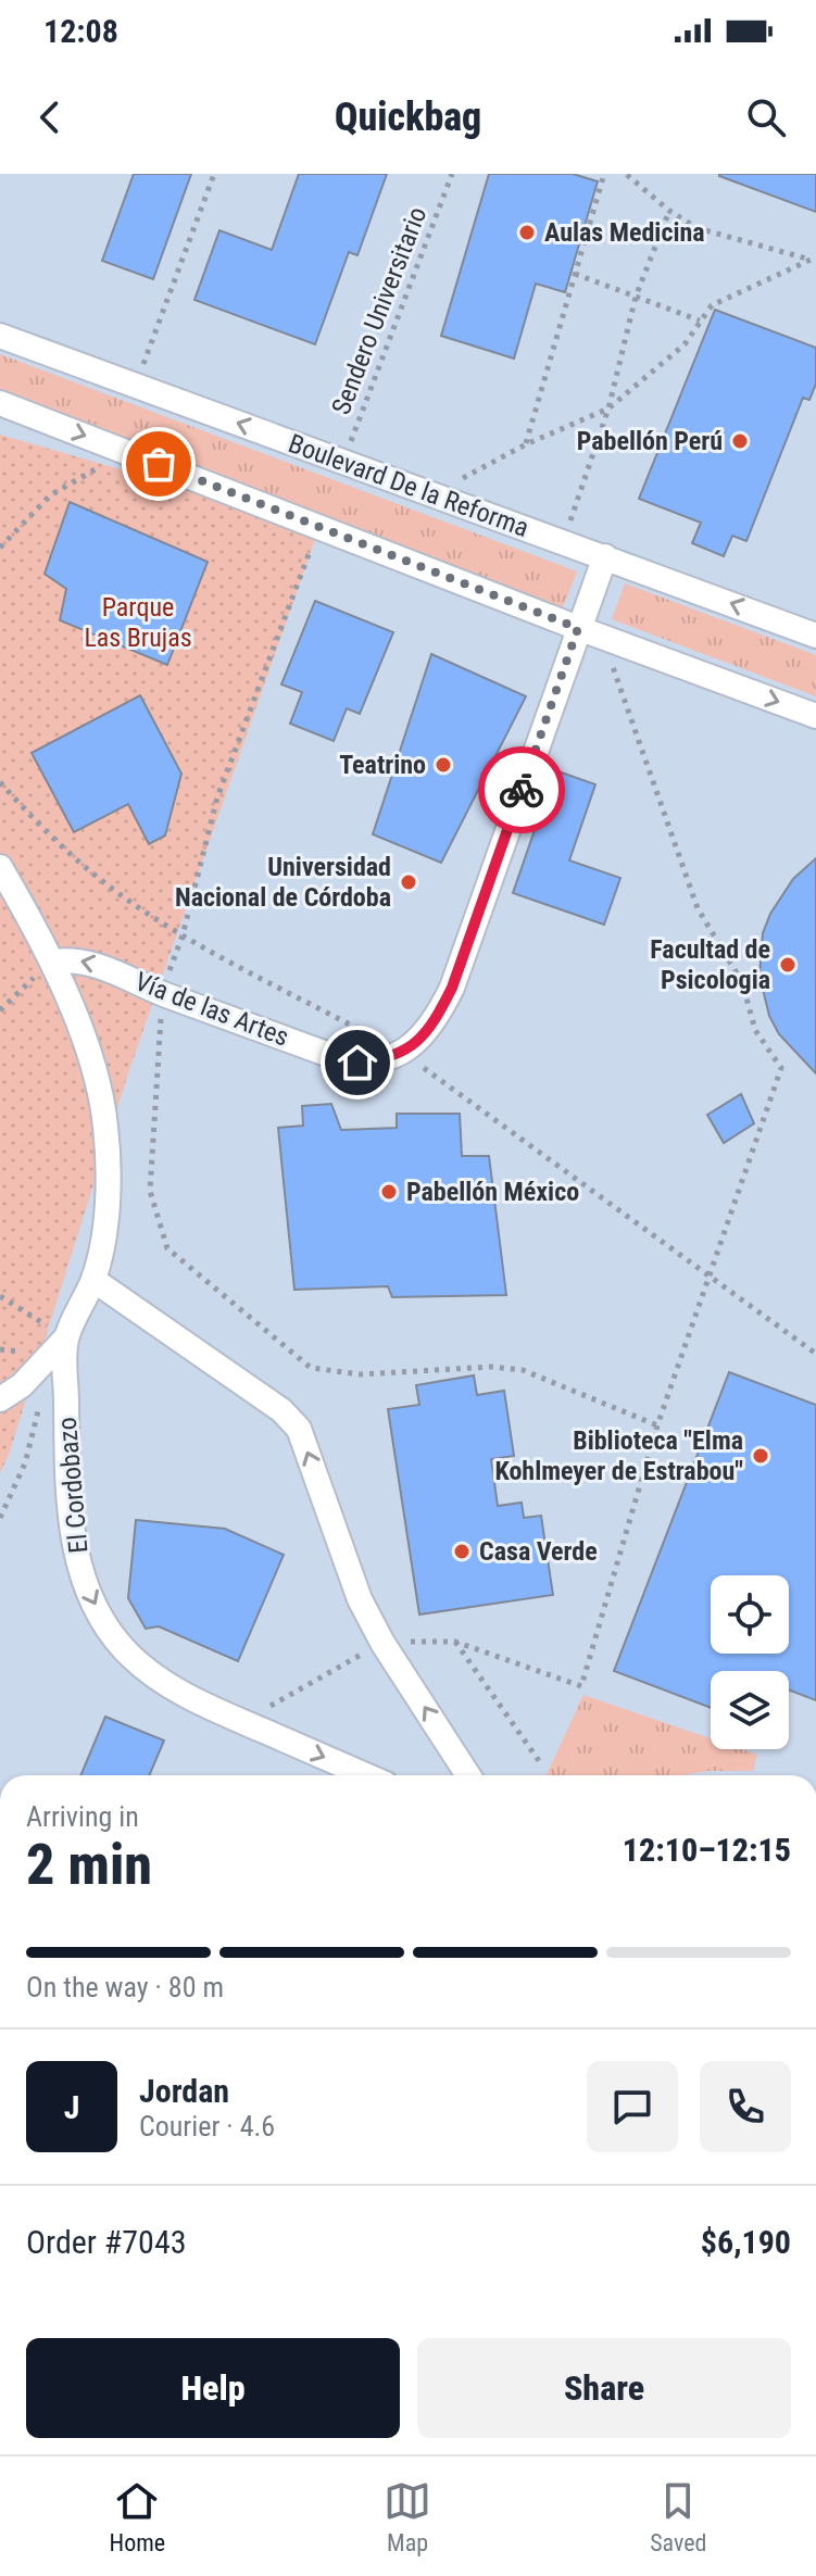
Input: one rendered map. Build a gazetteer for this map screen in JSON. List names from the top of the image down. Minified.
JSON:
{"streets":{"street":["Boulevard De la Reforma","Vía de las Artes","El Cordobazo"],"path":["Sendero Universitario"]},"crossings":[["Sendero Universitario","Boulevard De la Reforma"],["Vía de las Artes","El Cordobazo"]],"parks":["Parque Las Brujas"],"places":["Aulas Medicina","Pabellón Perú","Teatrino","Universidad Nacional de Córdoba","Facultad de Psicologia","Pabellón México","Biblioteca \"Elma Kohlmeyer de Estrabou\"","Casa Verde"],"page":{"status":"12:08","header":"Quickbag","heading":["2 min","Arriving in","12:10–12:15"],"panel":["Jordan","Courier · 4.6","Order #7043","$6,190"],"bar":"On the way · 80 m","round":"J","buttons":["Help","Share"],"tabs":["Home","Map","Saved"]}}
